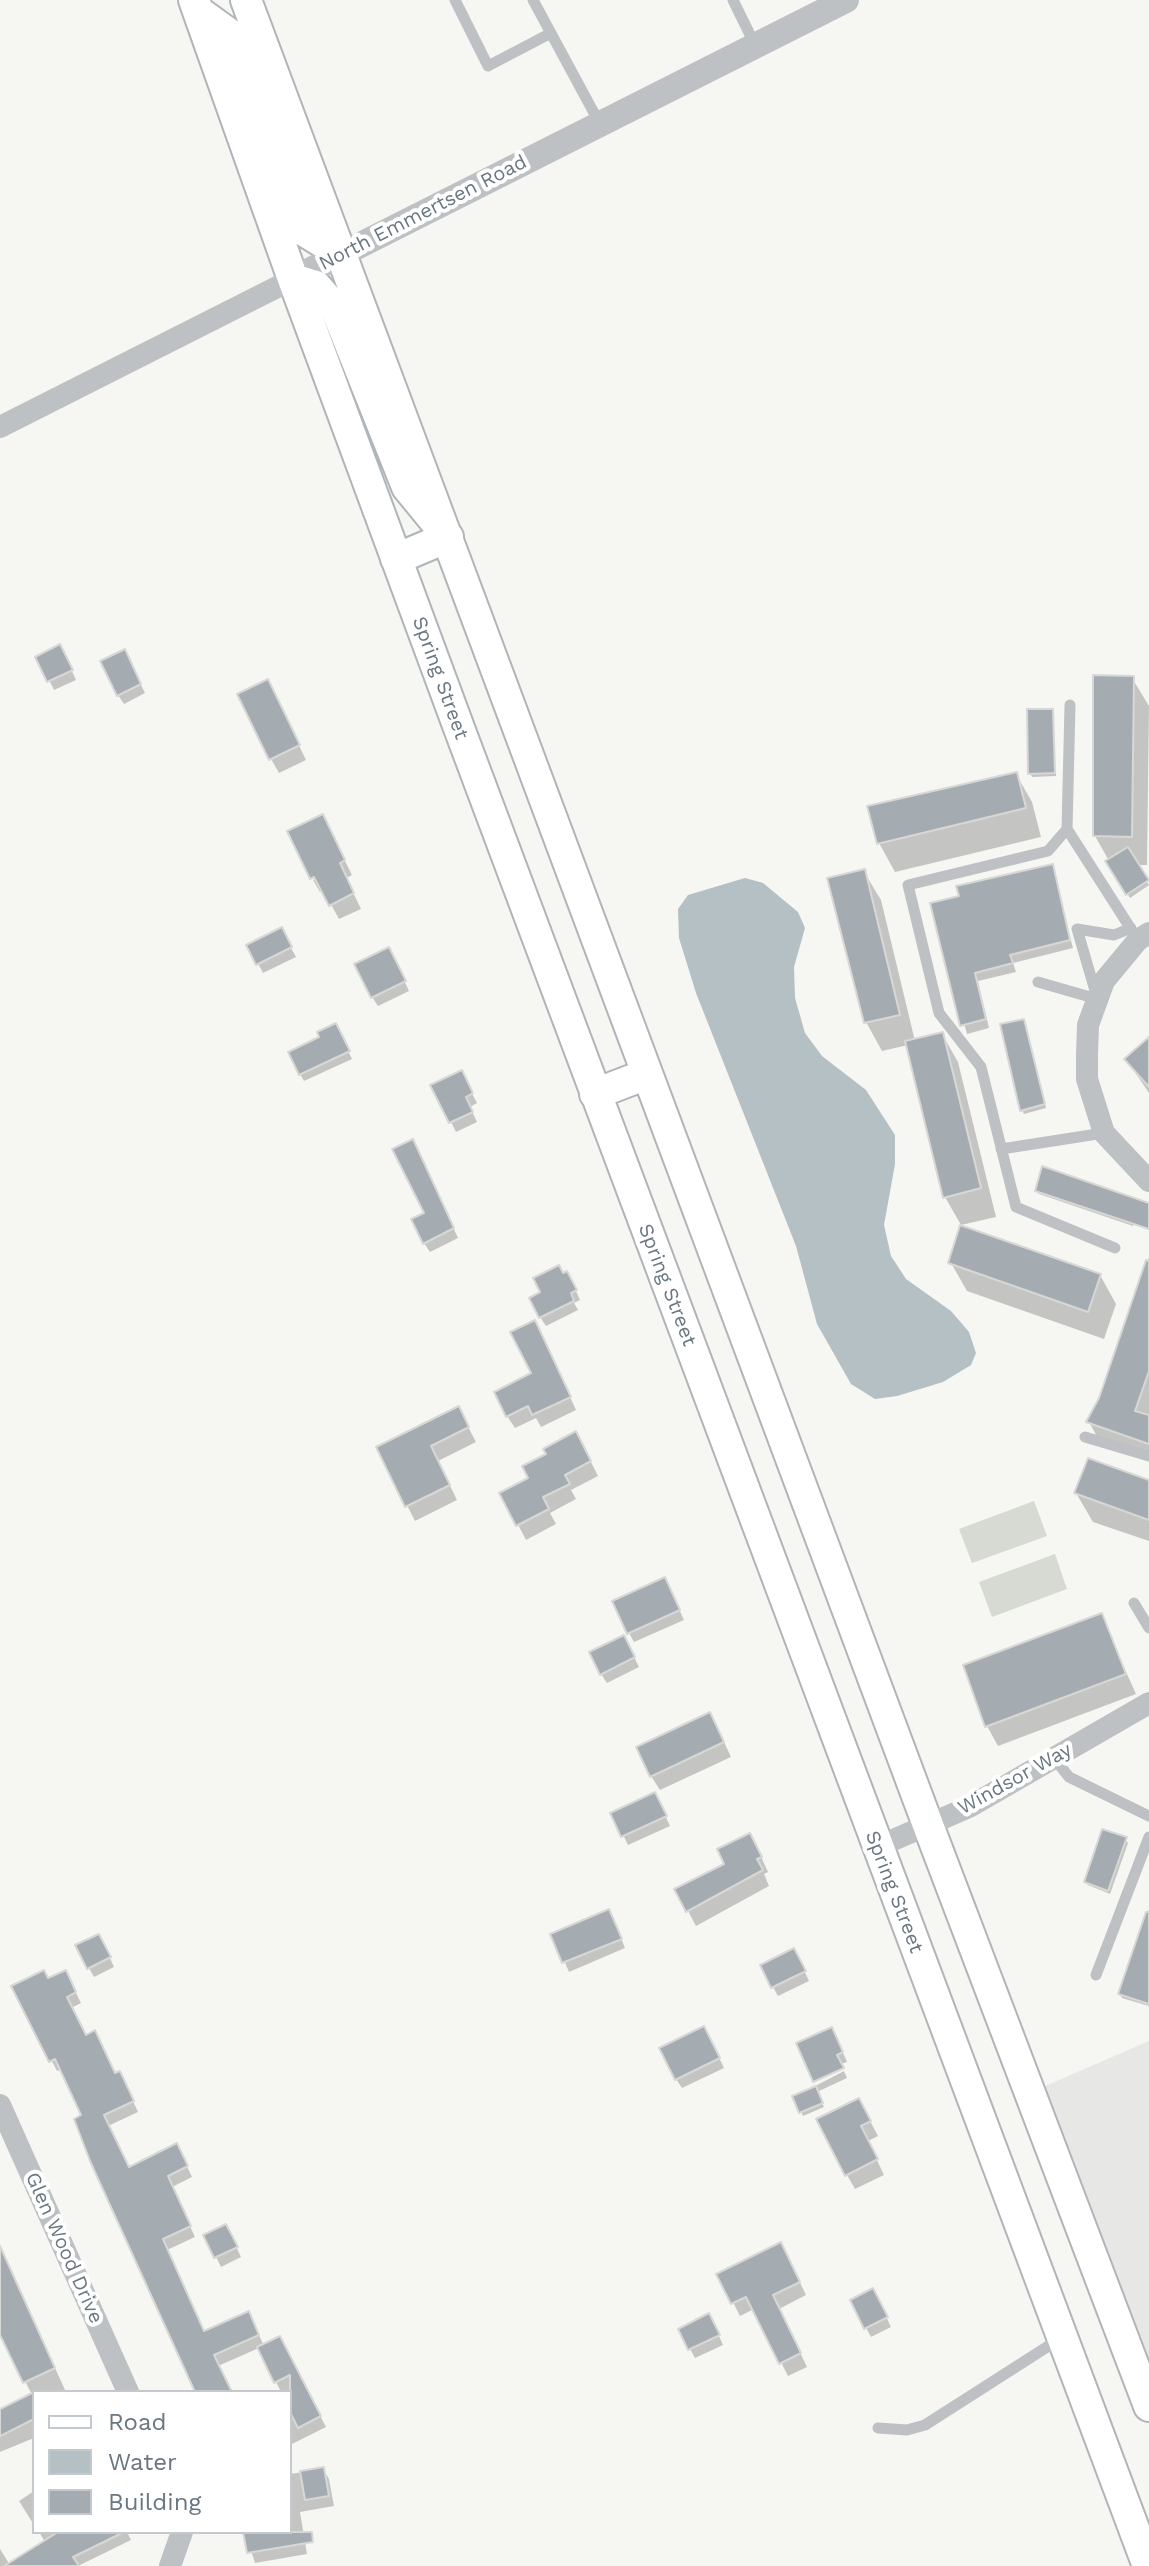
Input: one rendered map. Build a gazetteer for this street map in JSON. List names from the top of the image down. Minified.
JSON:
{"streets":{"main road":["Spring Street"],"street":["North Emmertsen Road","Windsor Way","Glen Wood Drive"]},"crossings":[["North Emmertsen Road","Spring Street"],["Spring Street","Windsor Way"]],"legend":["Road","Water","Building"]}
